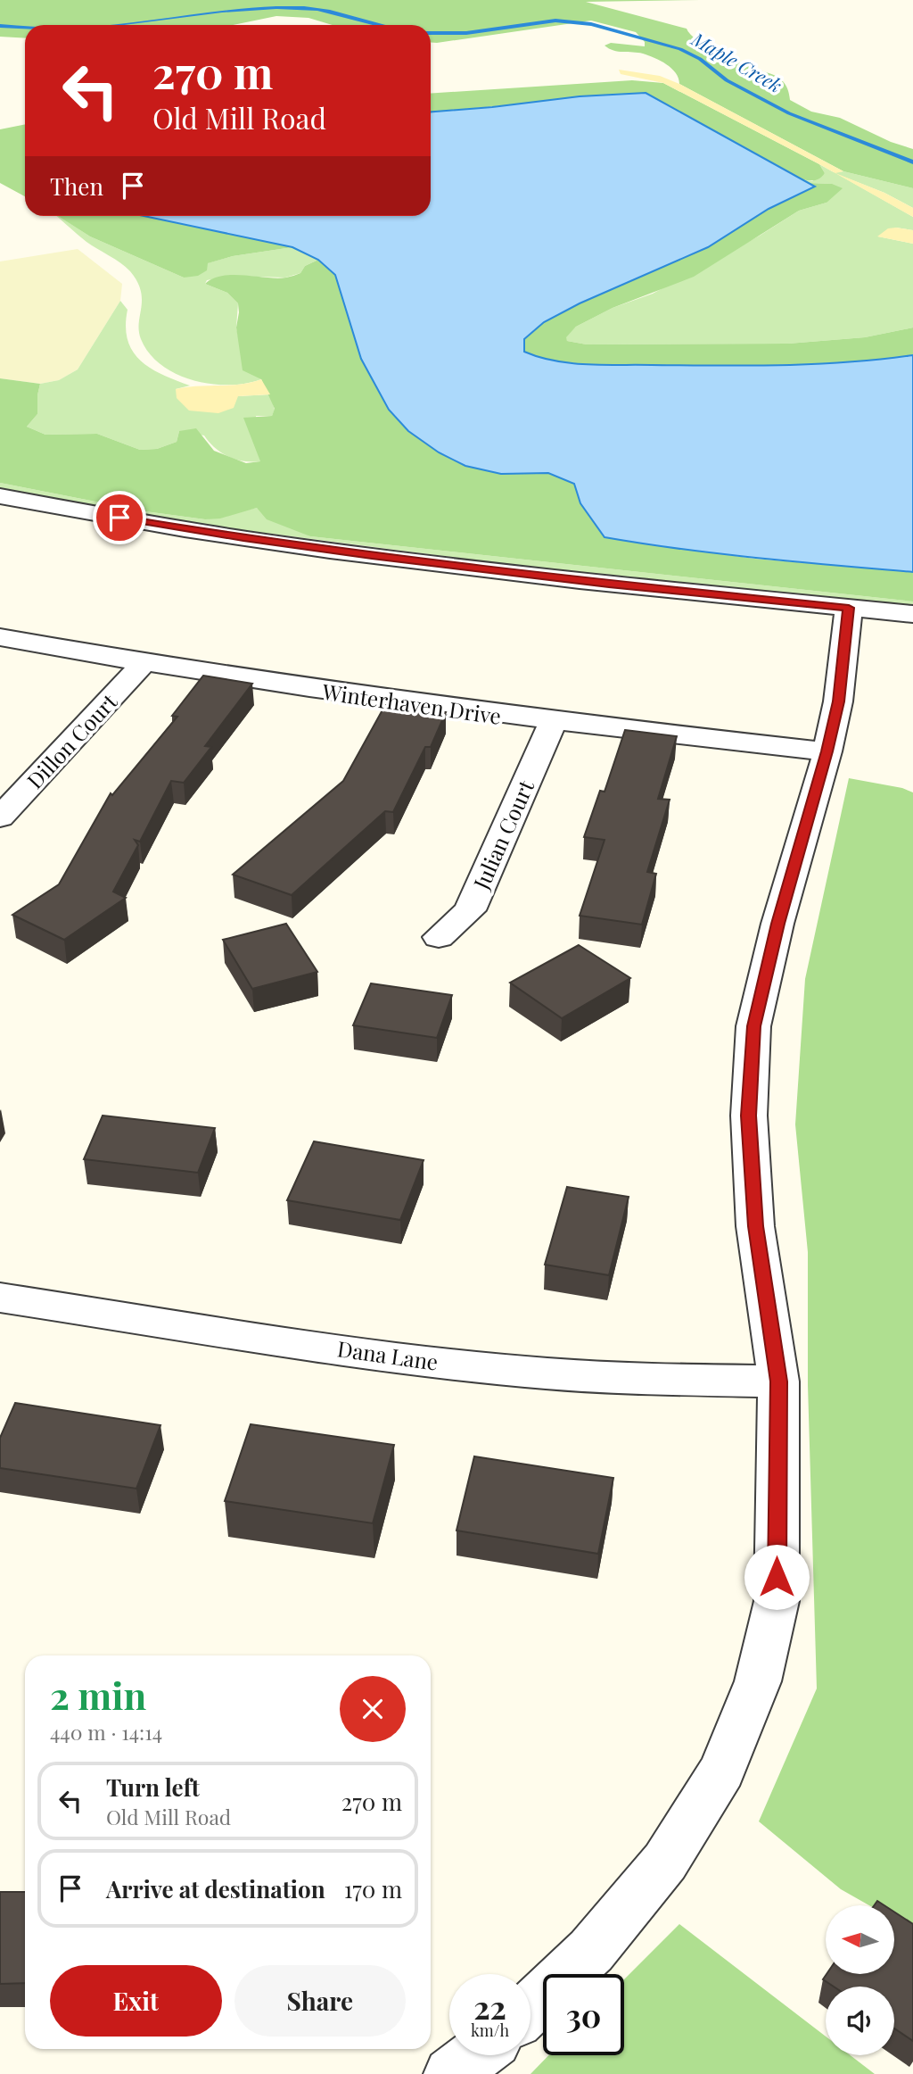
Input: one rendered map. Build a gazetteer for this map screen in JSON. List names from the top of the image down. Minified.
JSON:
{"streets":{"street":["Winterhaven Drive","Dillon Court","Julian Court","Dana Lane"]},"crossings":[["Winterhaven Drive","Dillon Court"],["Winterhaven Drive","Julian Court"]],"water":["Maple Creek"],"north":"left","page":{"turn":["270 m","Old Mill Road"],"then":"Then","heading":["2 min","440 m · 14:14"],"list":[{"name":"Turn left","note":"Old Mill Road","value":"270 m"},{"name":"Arrive at destination","value":"170 m"}],"buttons":["Exit","Share"],"speed":"22 km/h","limit":"30"}}
